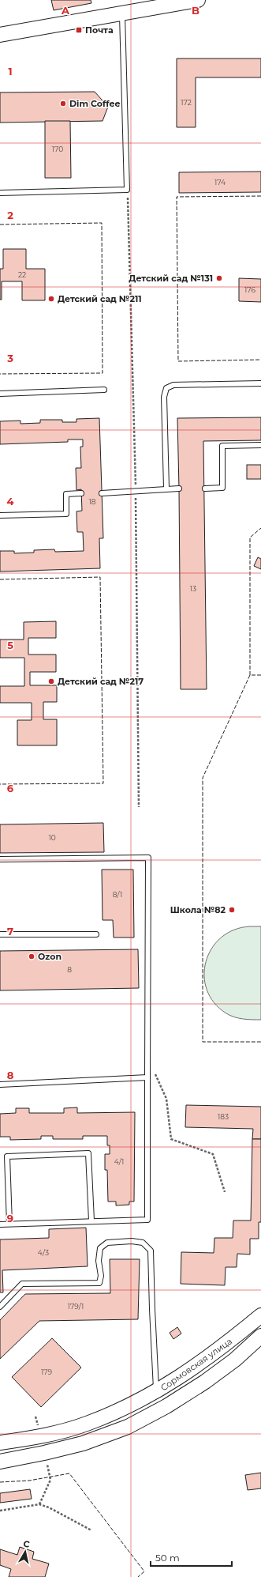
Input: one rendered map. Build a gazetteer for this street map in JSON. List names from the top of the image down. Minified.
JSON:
{"streets":{"main road":["Сормовская улица"]},"places":{"transit":["Почта"],"other":["Dim Coffee","Детский сад №131","Детский сад №211","Детский сад №217","Школа №82","Ozon"]},"house_numbers":["172","170","174","22","176","18","13","10","8/1","8","183","4/1","4/3","179/1","179"],"scale_bar":"50 m","north":"top","grid":{"columns":["A","B"],"rows":["1","2","3","4","5","6","7","8","9"]}}
